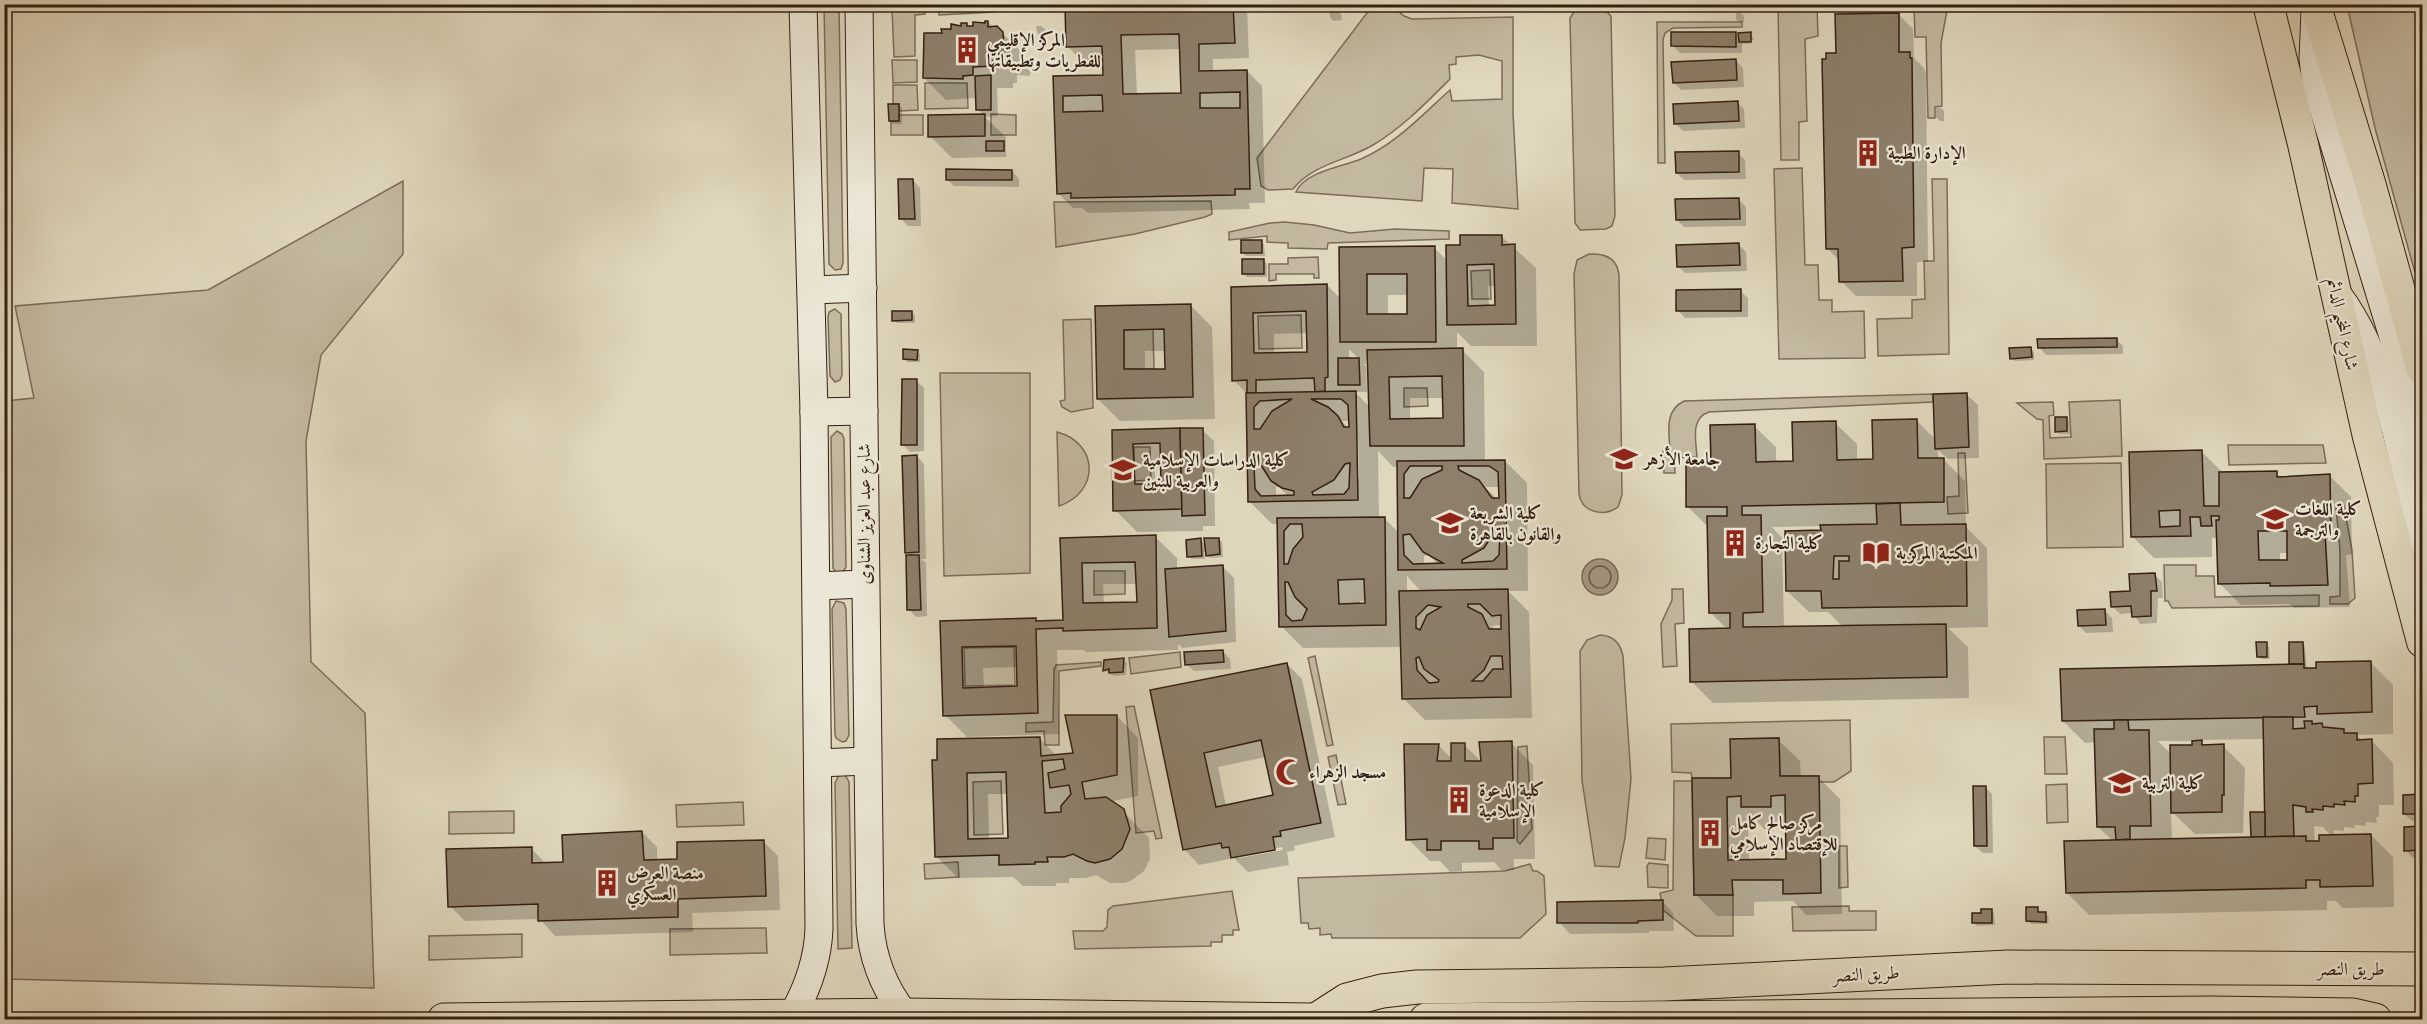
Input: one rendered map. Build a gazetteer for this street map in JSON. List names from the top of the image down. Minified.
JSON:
{"streets":{"highway":["طريق النصر"],"main road":["شارع المخيم الدائم"],"street":["شارع عبد العزيز الشناوى"]},"crossings":[["شارع عبد العزيز الشناوى","طريق النصر"]],"places":{"building":["المركز الإقليمي للفطريات وتطبيقاتها","الإدارة الطبية","كلية التجارة","كلية الدعوة الإسلامية","مركز صالح كامل للإقتصاد الإسلامي","منصة العرض العسكري"],"school or university":["جامعة الأزهر","كلية الدراسات الإسلامية والعربية للبنين","كلية اللغات والترجمة","كلية الشريعة والقانون بالقاهرة","كلية التربية"],"library":["المكتبة المركزية"],"mosque":["مسجد الزهراء"]}}
